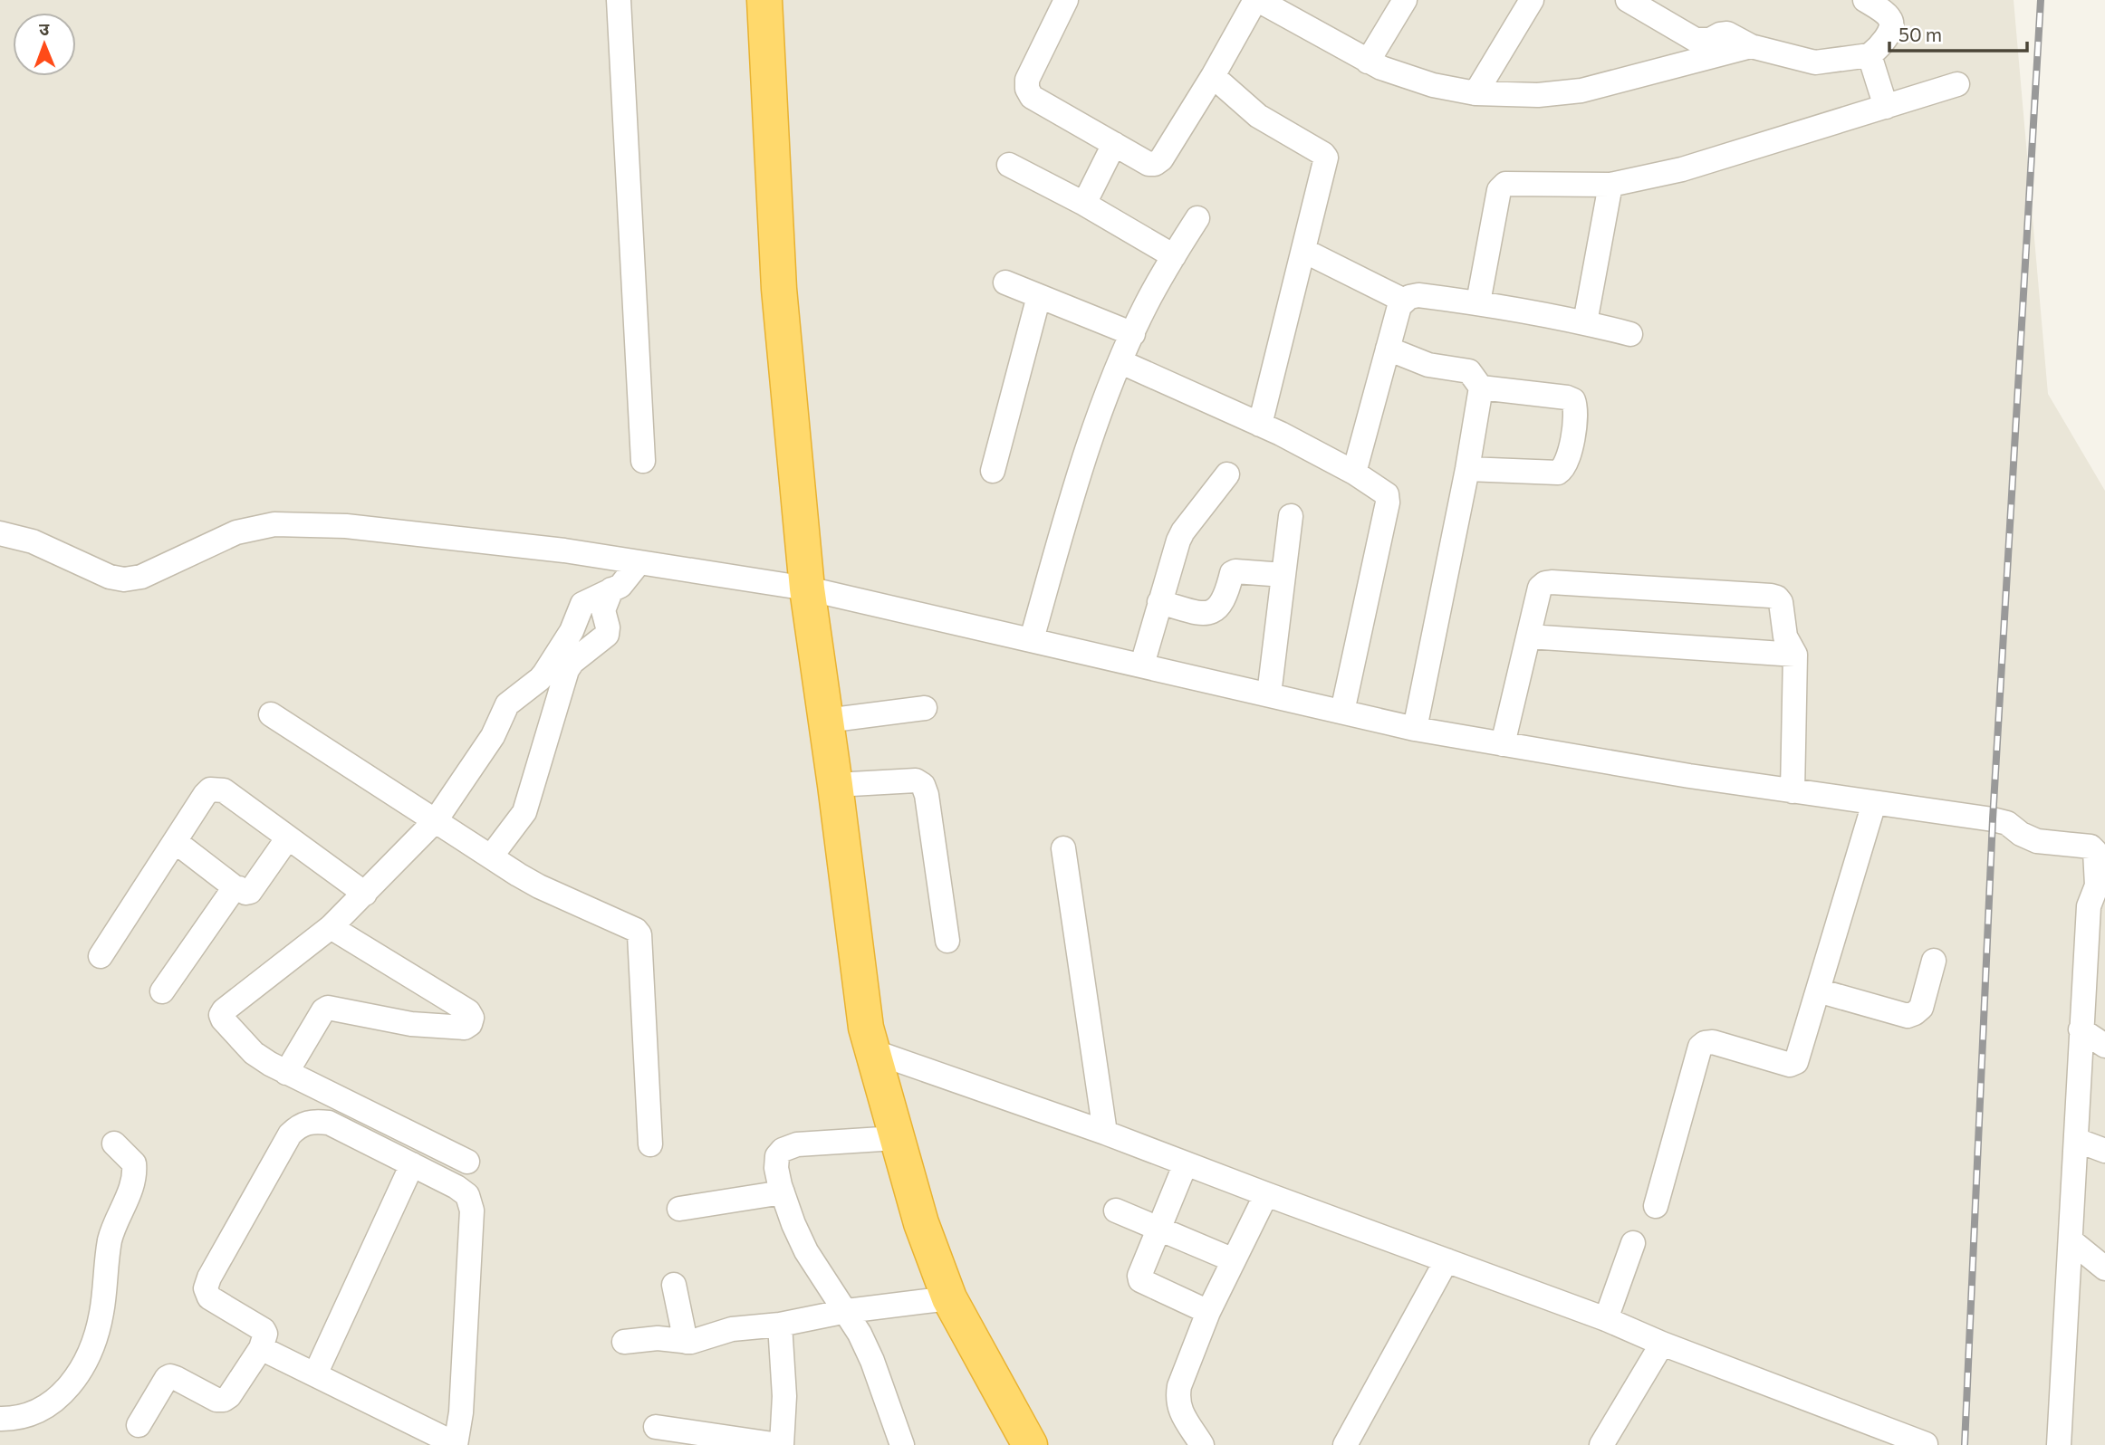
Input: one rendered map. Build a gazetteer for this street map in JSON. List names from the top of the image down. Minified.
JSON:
{"scale_bar":"50 m","north":"top"}
